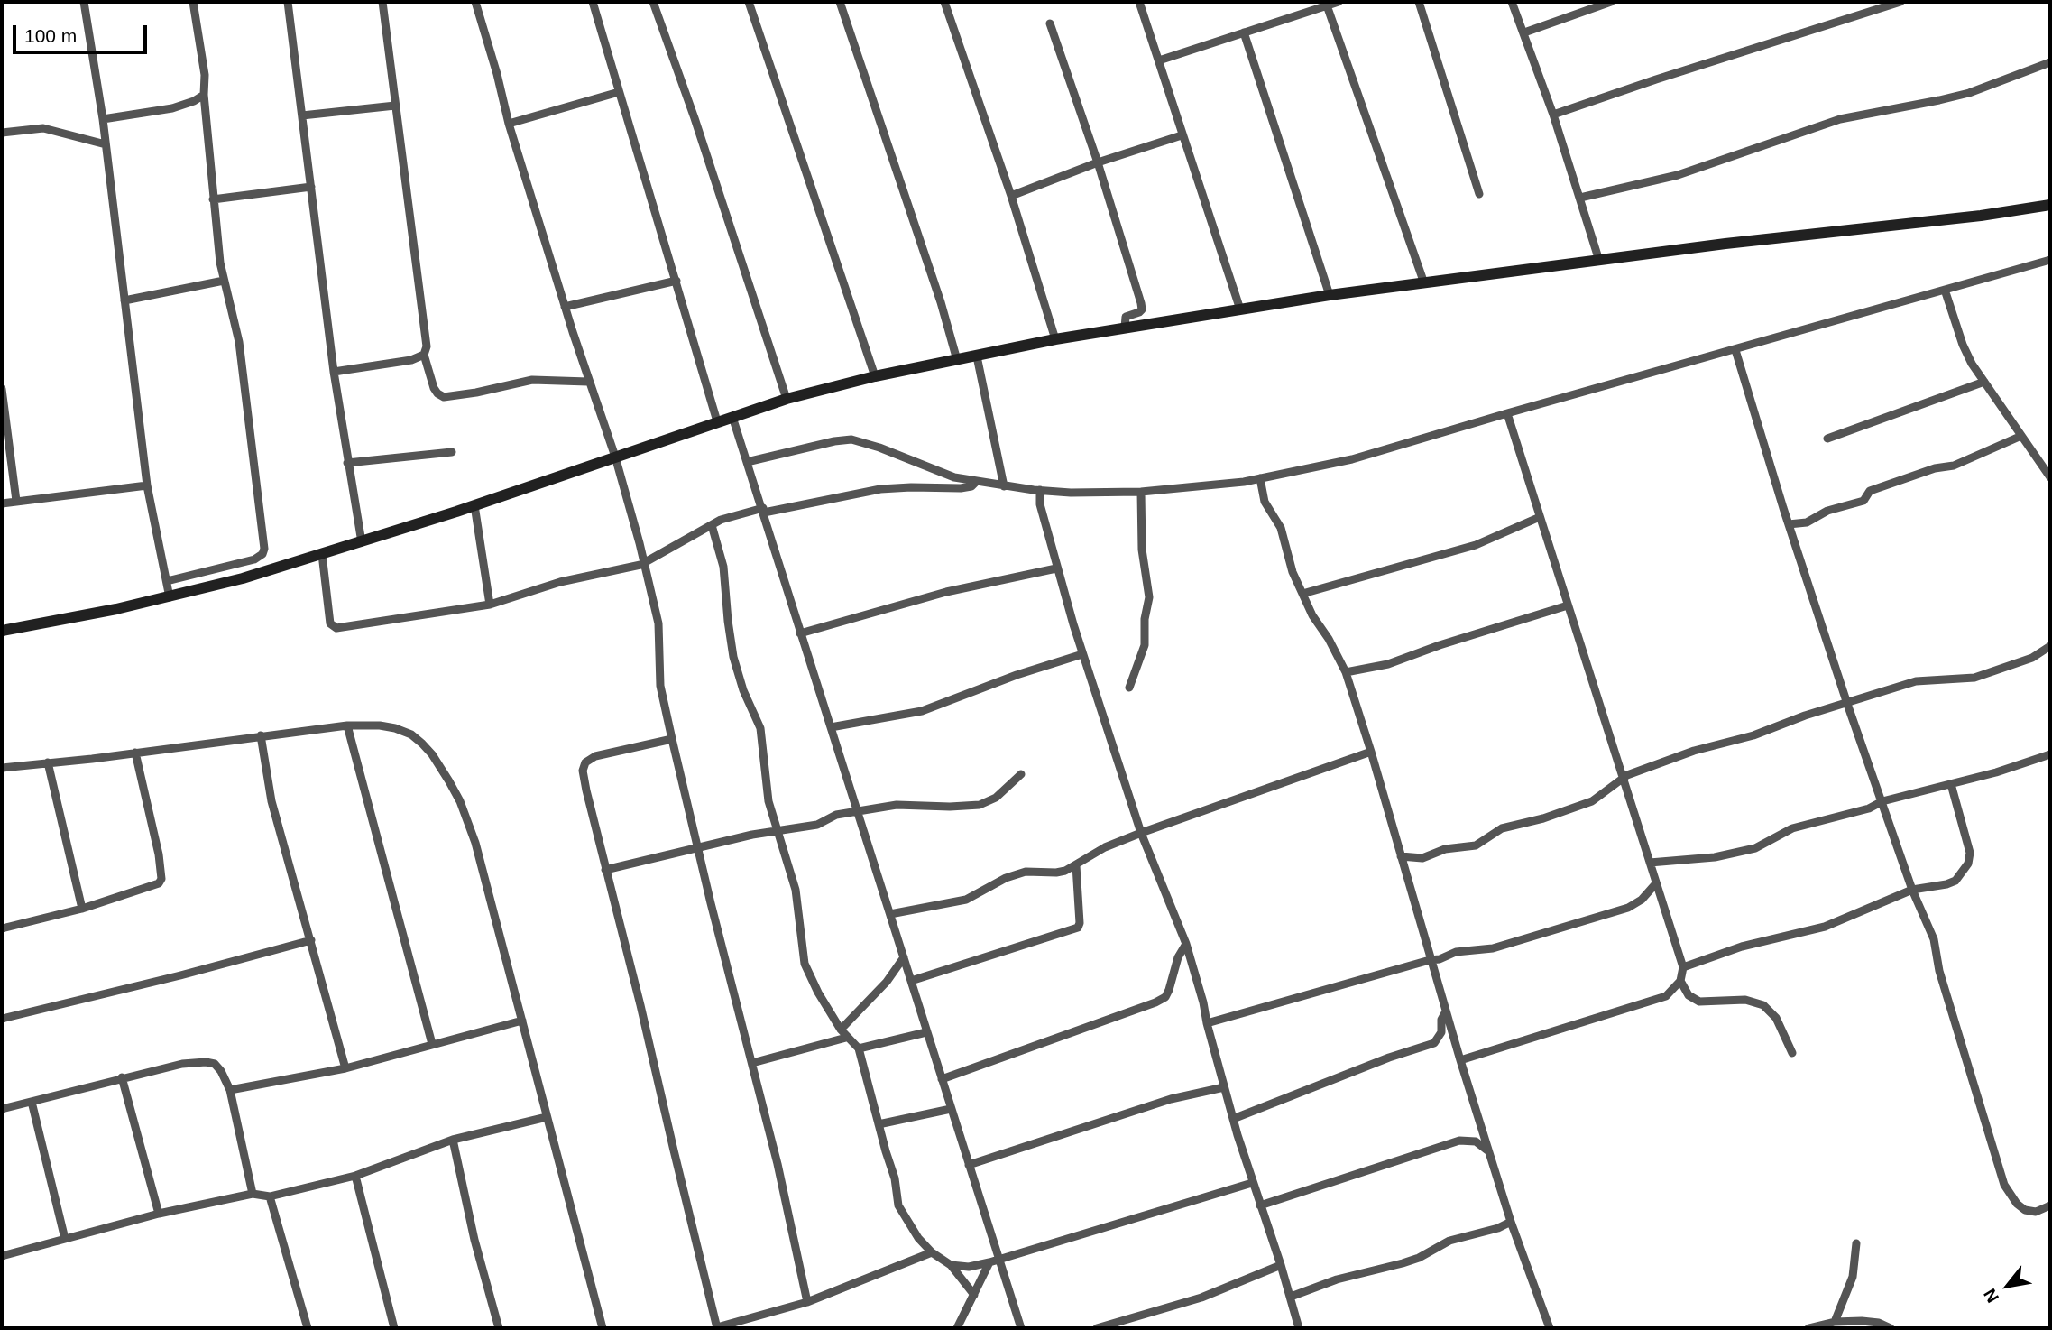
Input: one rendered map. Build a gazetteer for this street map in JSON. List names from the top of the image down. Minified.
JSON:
{"scale_bar":"100 m","north":"bottom left"}
